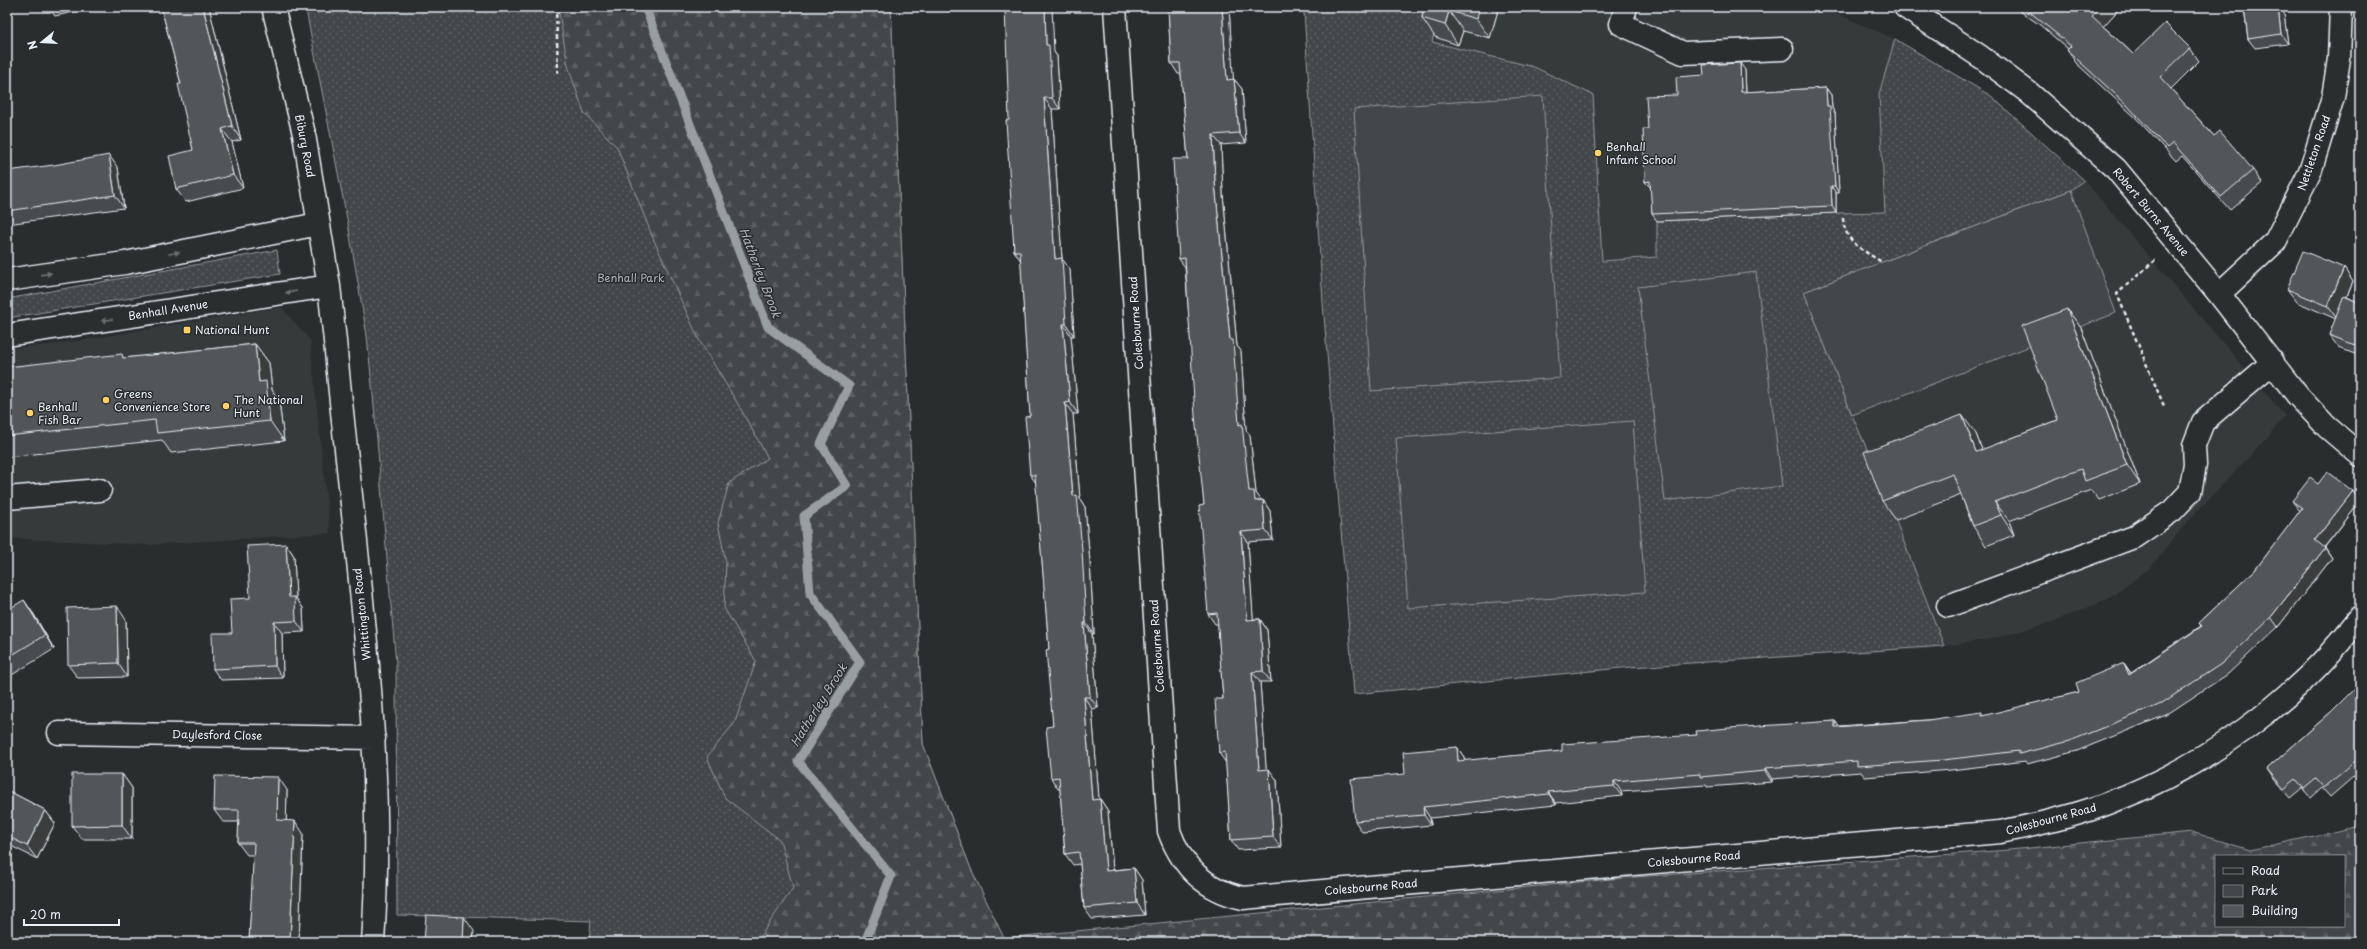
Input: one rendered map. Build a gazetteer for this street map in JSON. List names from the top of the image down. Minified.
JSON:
{"streets":{"street":["Bibury Road","Nettleton Road","Robert Burns Avenue","Benhall Avenue","Colesbourne Road","Whittington Road","Daylesford Close"]},"crossings":[["Bibury Road","Benhall Avenue"],["Bibury Road","Whittington Road"],["Nettleton Road","Robert Burns Avenue"],["Benhall Avenue","Whittington Road"],["Whittington Road","Daylesford Close"]],"water":["Hatherley Brook"],"parks":["Benhall Park"],"places":{"other":["Benhall Infant School","Greens Convenience Store","The National Hunt","Benhall Fish Bar"],"transit":["National Hunt"]},"legend":["Road","Park","Building"],"scale_bar":"20 m","north":"left"}
